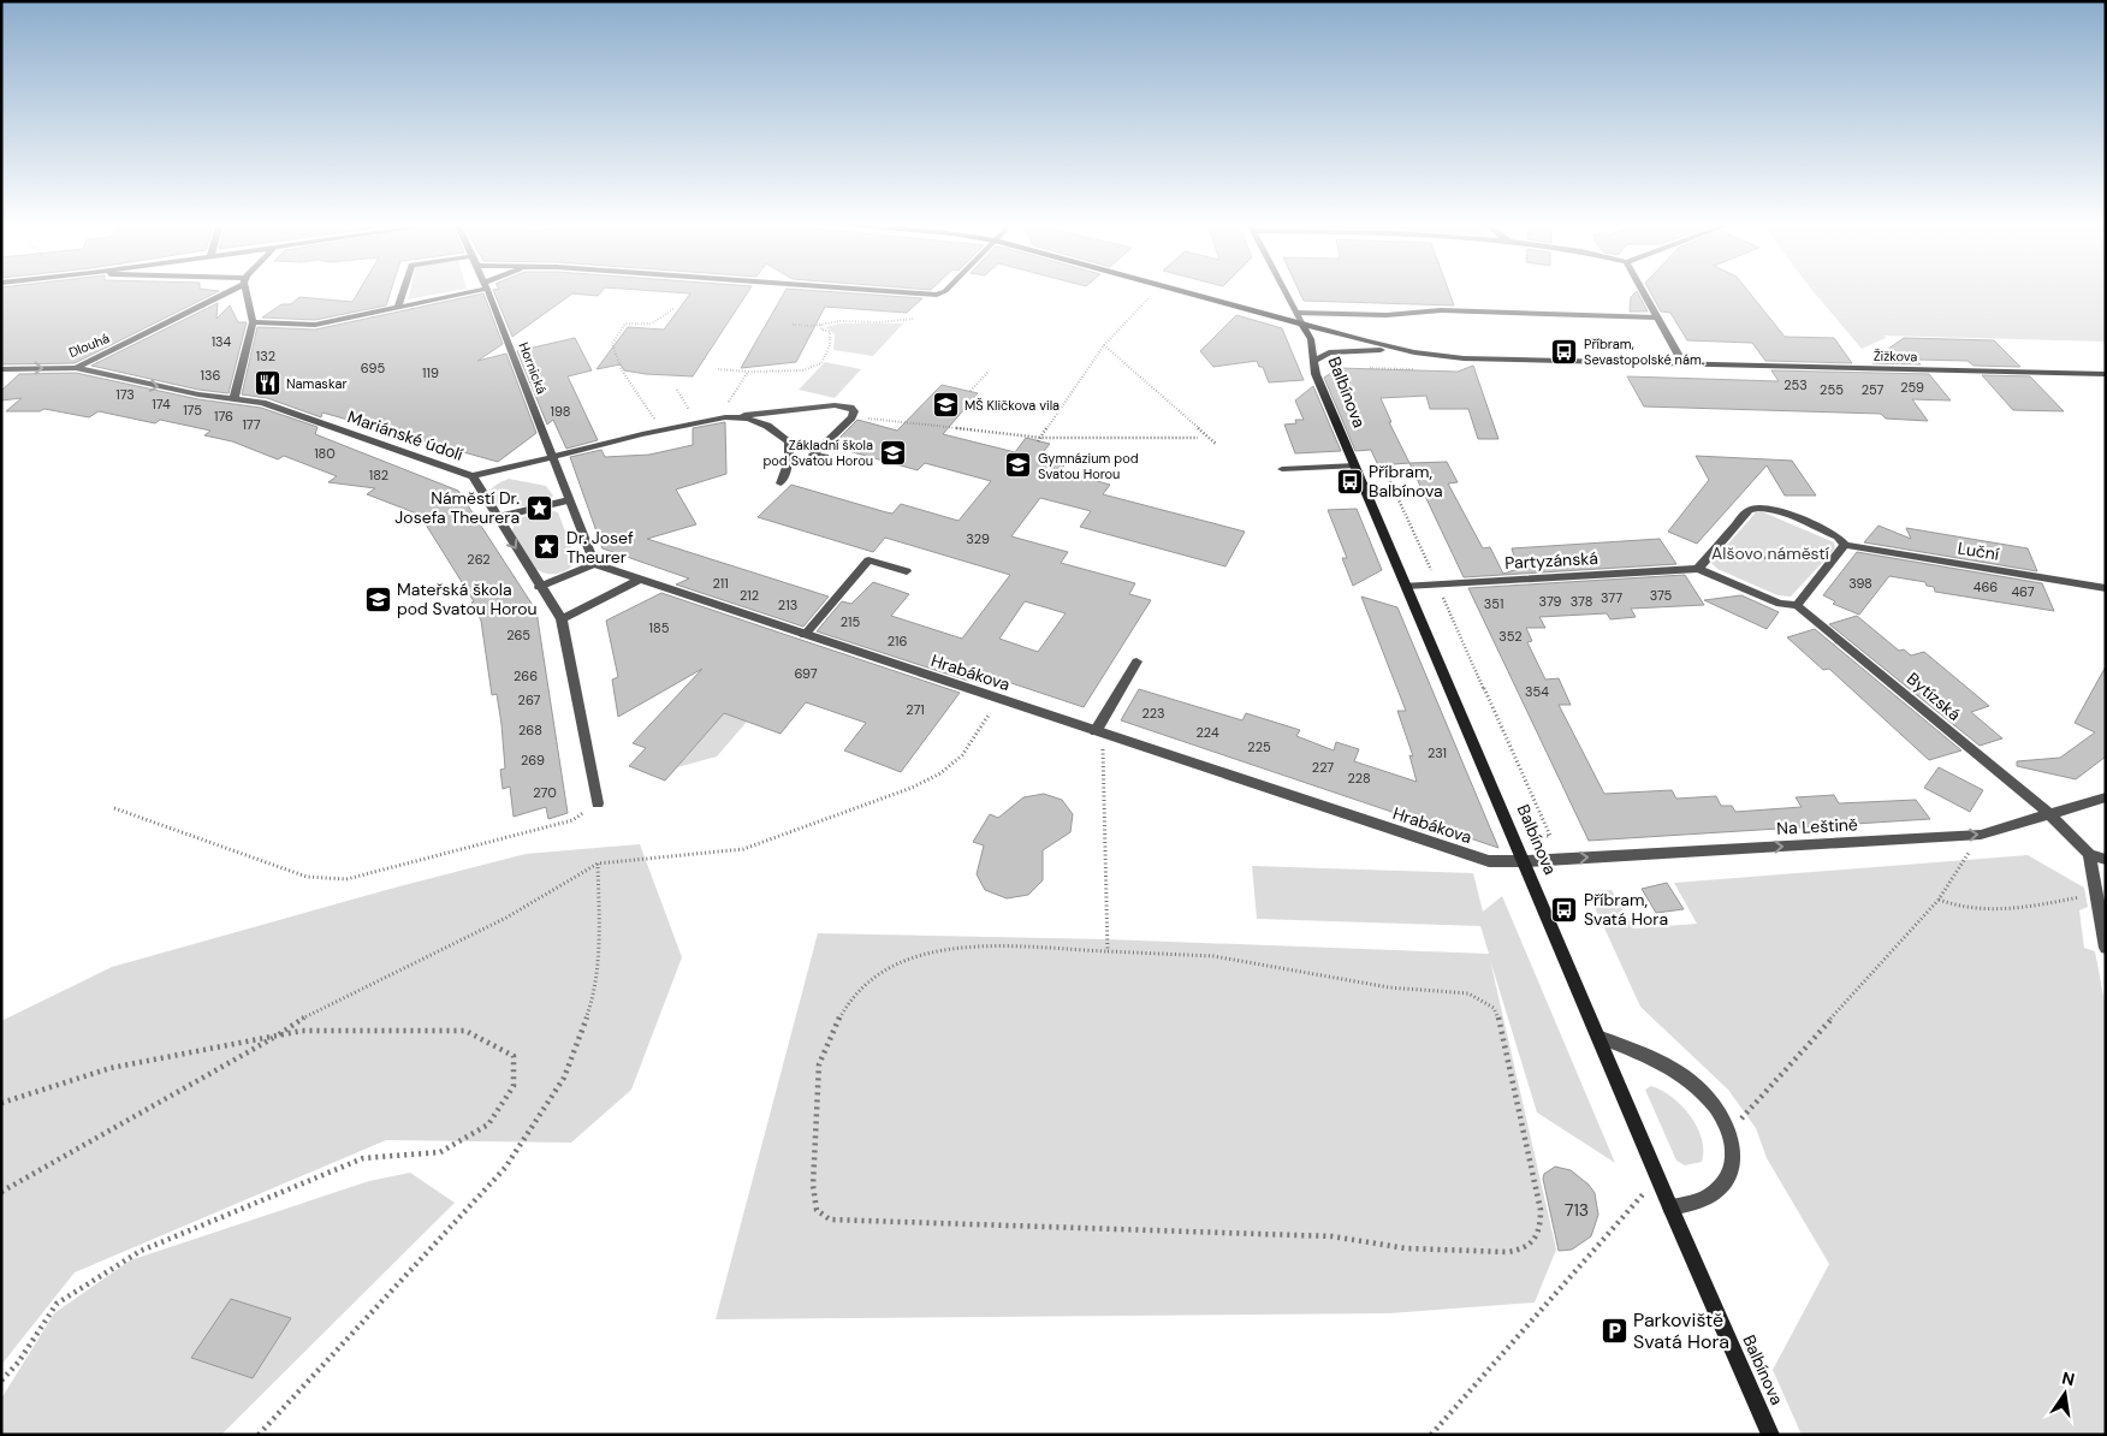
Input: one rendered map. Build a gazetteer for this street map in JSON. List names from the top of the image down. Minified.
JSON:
{"streets":{"main road":["Žižkova","Balbínova"],"street":["Dlouhá","Hornická","Mariánské údolí","Luční","Partyzánská","Hrabákova","Bytízská","Na Leštině"]},"crossings":[["Dlouhá","Mariánské údolí"],["Balbínova","Partyzánská"],["Balbínova","Hrabákova"],["Balbínova","Na Leštině"],["Hrabákova","Na Leštině"],["Bytízská","Na Leštině"]],"one_way":["Na Leštině"],"parks":["Alšovo náměstí"],"places":{"bus stop":["Příbram, Sevastopolské nám.","Příbram, Balbínova","Příbram, Svatá Hora"],"restaurant":["Namaskar"],"school or university":["MŠ Kličkova vila","Základní škola pod Svatou Horou","Gymnázium pod Svatou Horou","Mateřská škola pod Svatou Horou"],"place":["Náměstí Dr. Josefa Theurera","Dr. Josef Theurer"],"parking":["Parkoviště Svatá Hora"]},"house_numbers":["134","132","695","119","136","253","259","255","257","173","174","175","198","176","177","180","182","329","262","211","398","466","467","212","375","377","379","378","351","213","215","185","265","352","216","697","266","354","267","271","223","268","224","225","231","269","227","228","270","713"],"north":"top"}
